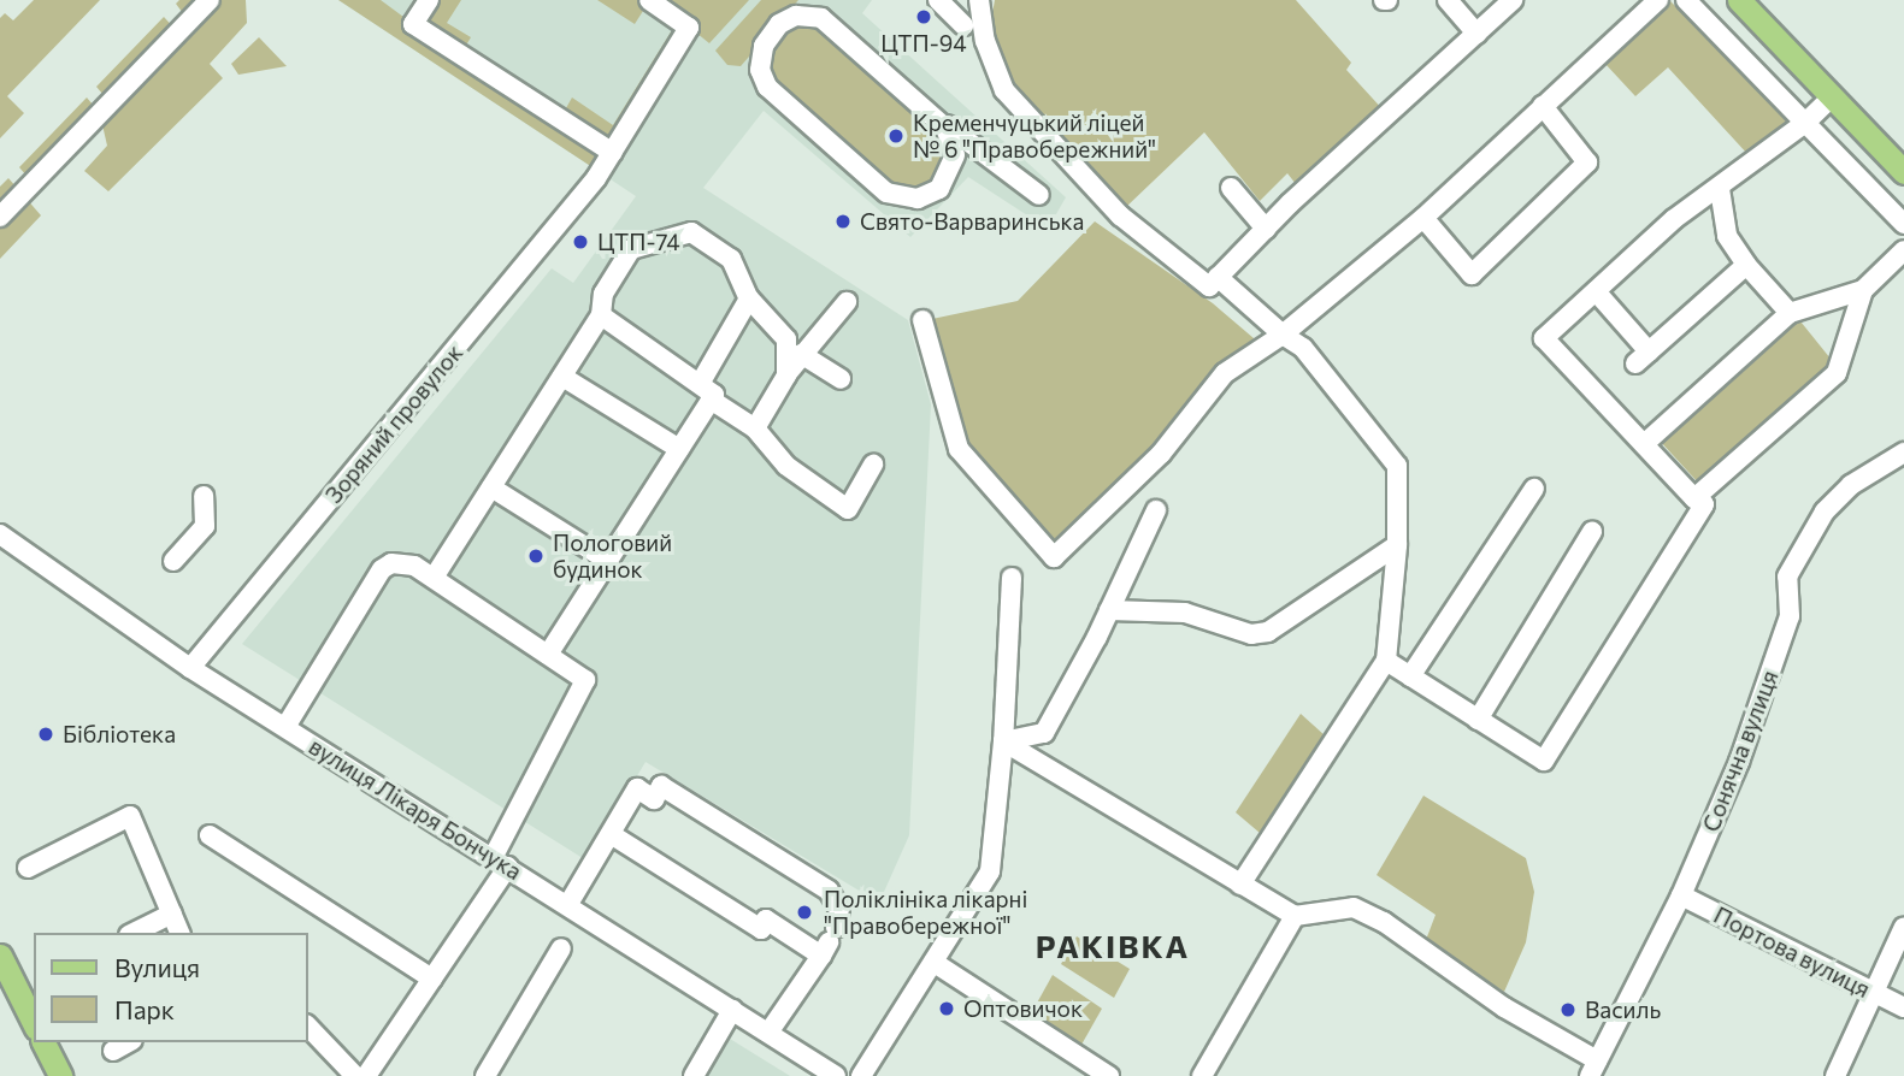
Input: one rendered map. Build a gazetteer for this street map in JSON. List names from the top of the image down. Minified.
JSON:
{"streets":{"street":["Зоряний провулок","Сонячна вулиця","вулиця Лікаря Бончука","Портова вулиця"]},"crossings":[["Зоряний провулок","вулиця Лікаря Бончука"],["Сонячна вулиця","Портова вулиця"]],"districts":["РАКІВКА"],"places":["ЦТП-94","Кременчуцький ліцей № 6 \"Правобережний\"","Свято-Варваринська","ЦТП-74","Пологовий будинок","Бібліотека","Поліклініка лікарні \"Правобережної\"","Оптовичок","Василь"],"legend":["Вулиця","Парк"]}
